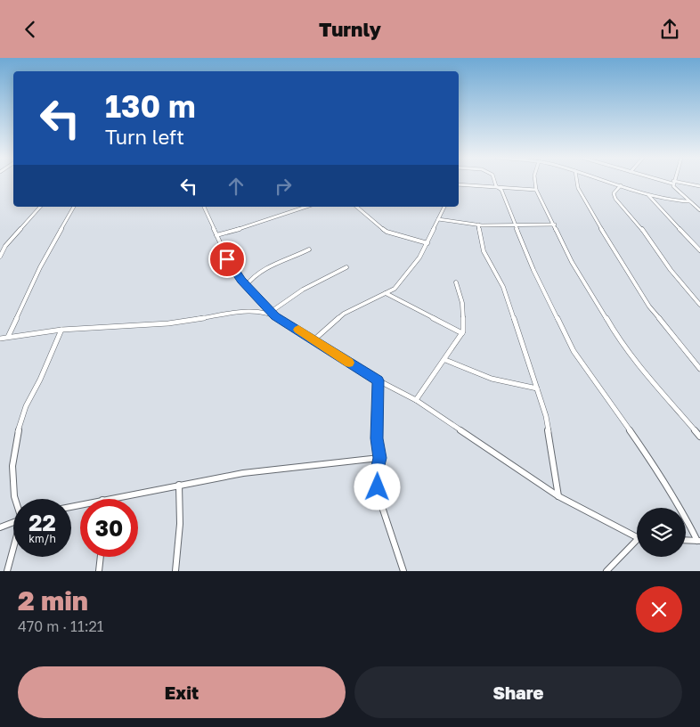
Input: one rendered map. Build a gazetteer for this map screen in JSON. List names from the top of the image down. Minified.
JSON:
{"page":{"header":"Turnly","turn":["130 m","Turn left"],"speed":"22 km/h","limit":"30","heading":["2 min","470 m · 11:21"],"buttons":["Exit","Share"]}}
